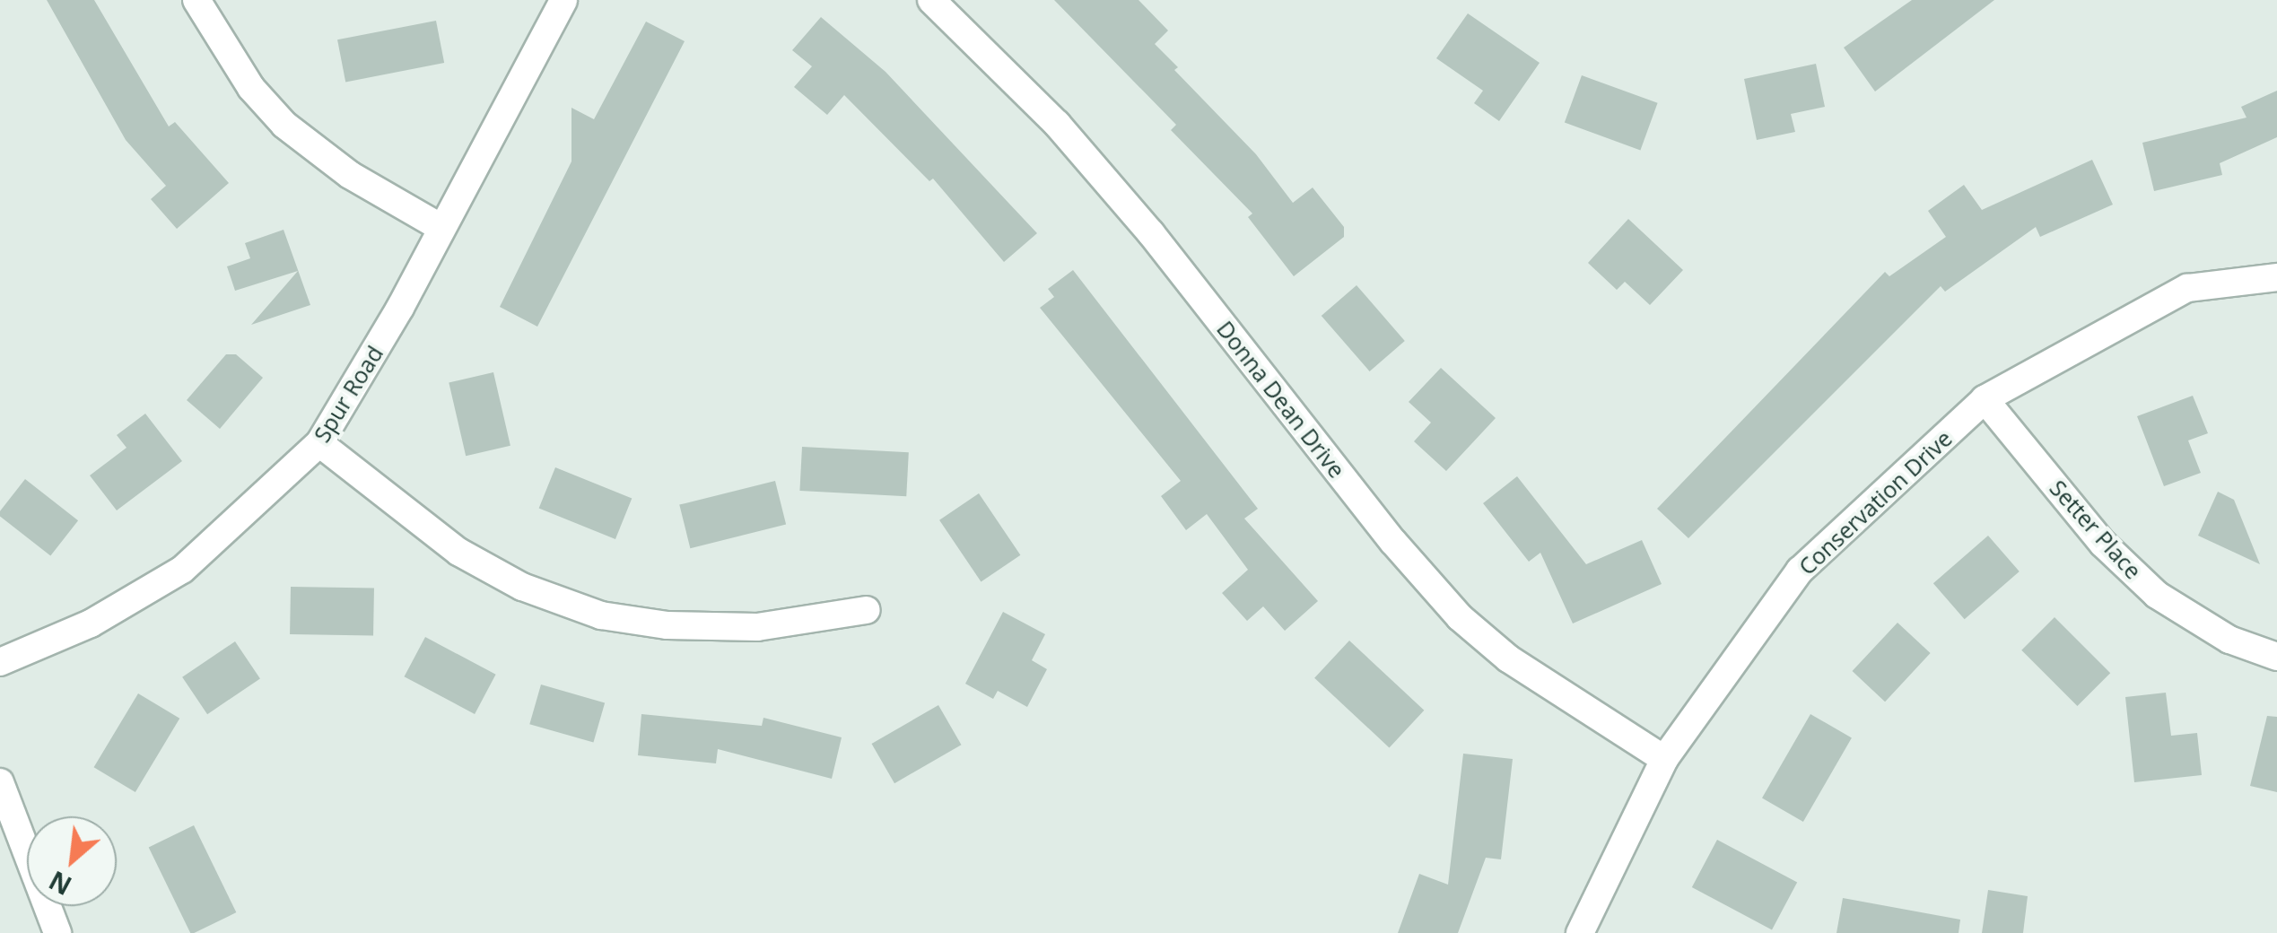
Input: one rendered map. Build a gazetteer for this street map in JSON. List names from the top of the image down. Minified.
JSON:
{"streets":{"street":["Spur Road","Donna Dean Drive","Conservation Drive","Setter Place"]},"crossings":[["Donna Dean Drive","Conservation Drive"],["Conservation Drive","Setter Place"]],"north":"bottom left"}
